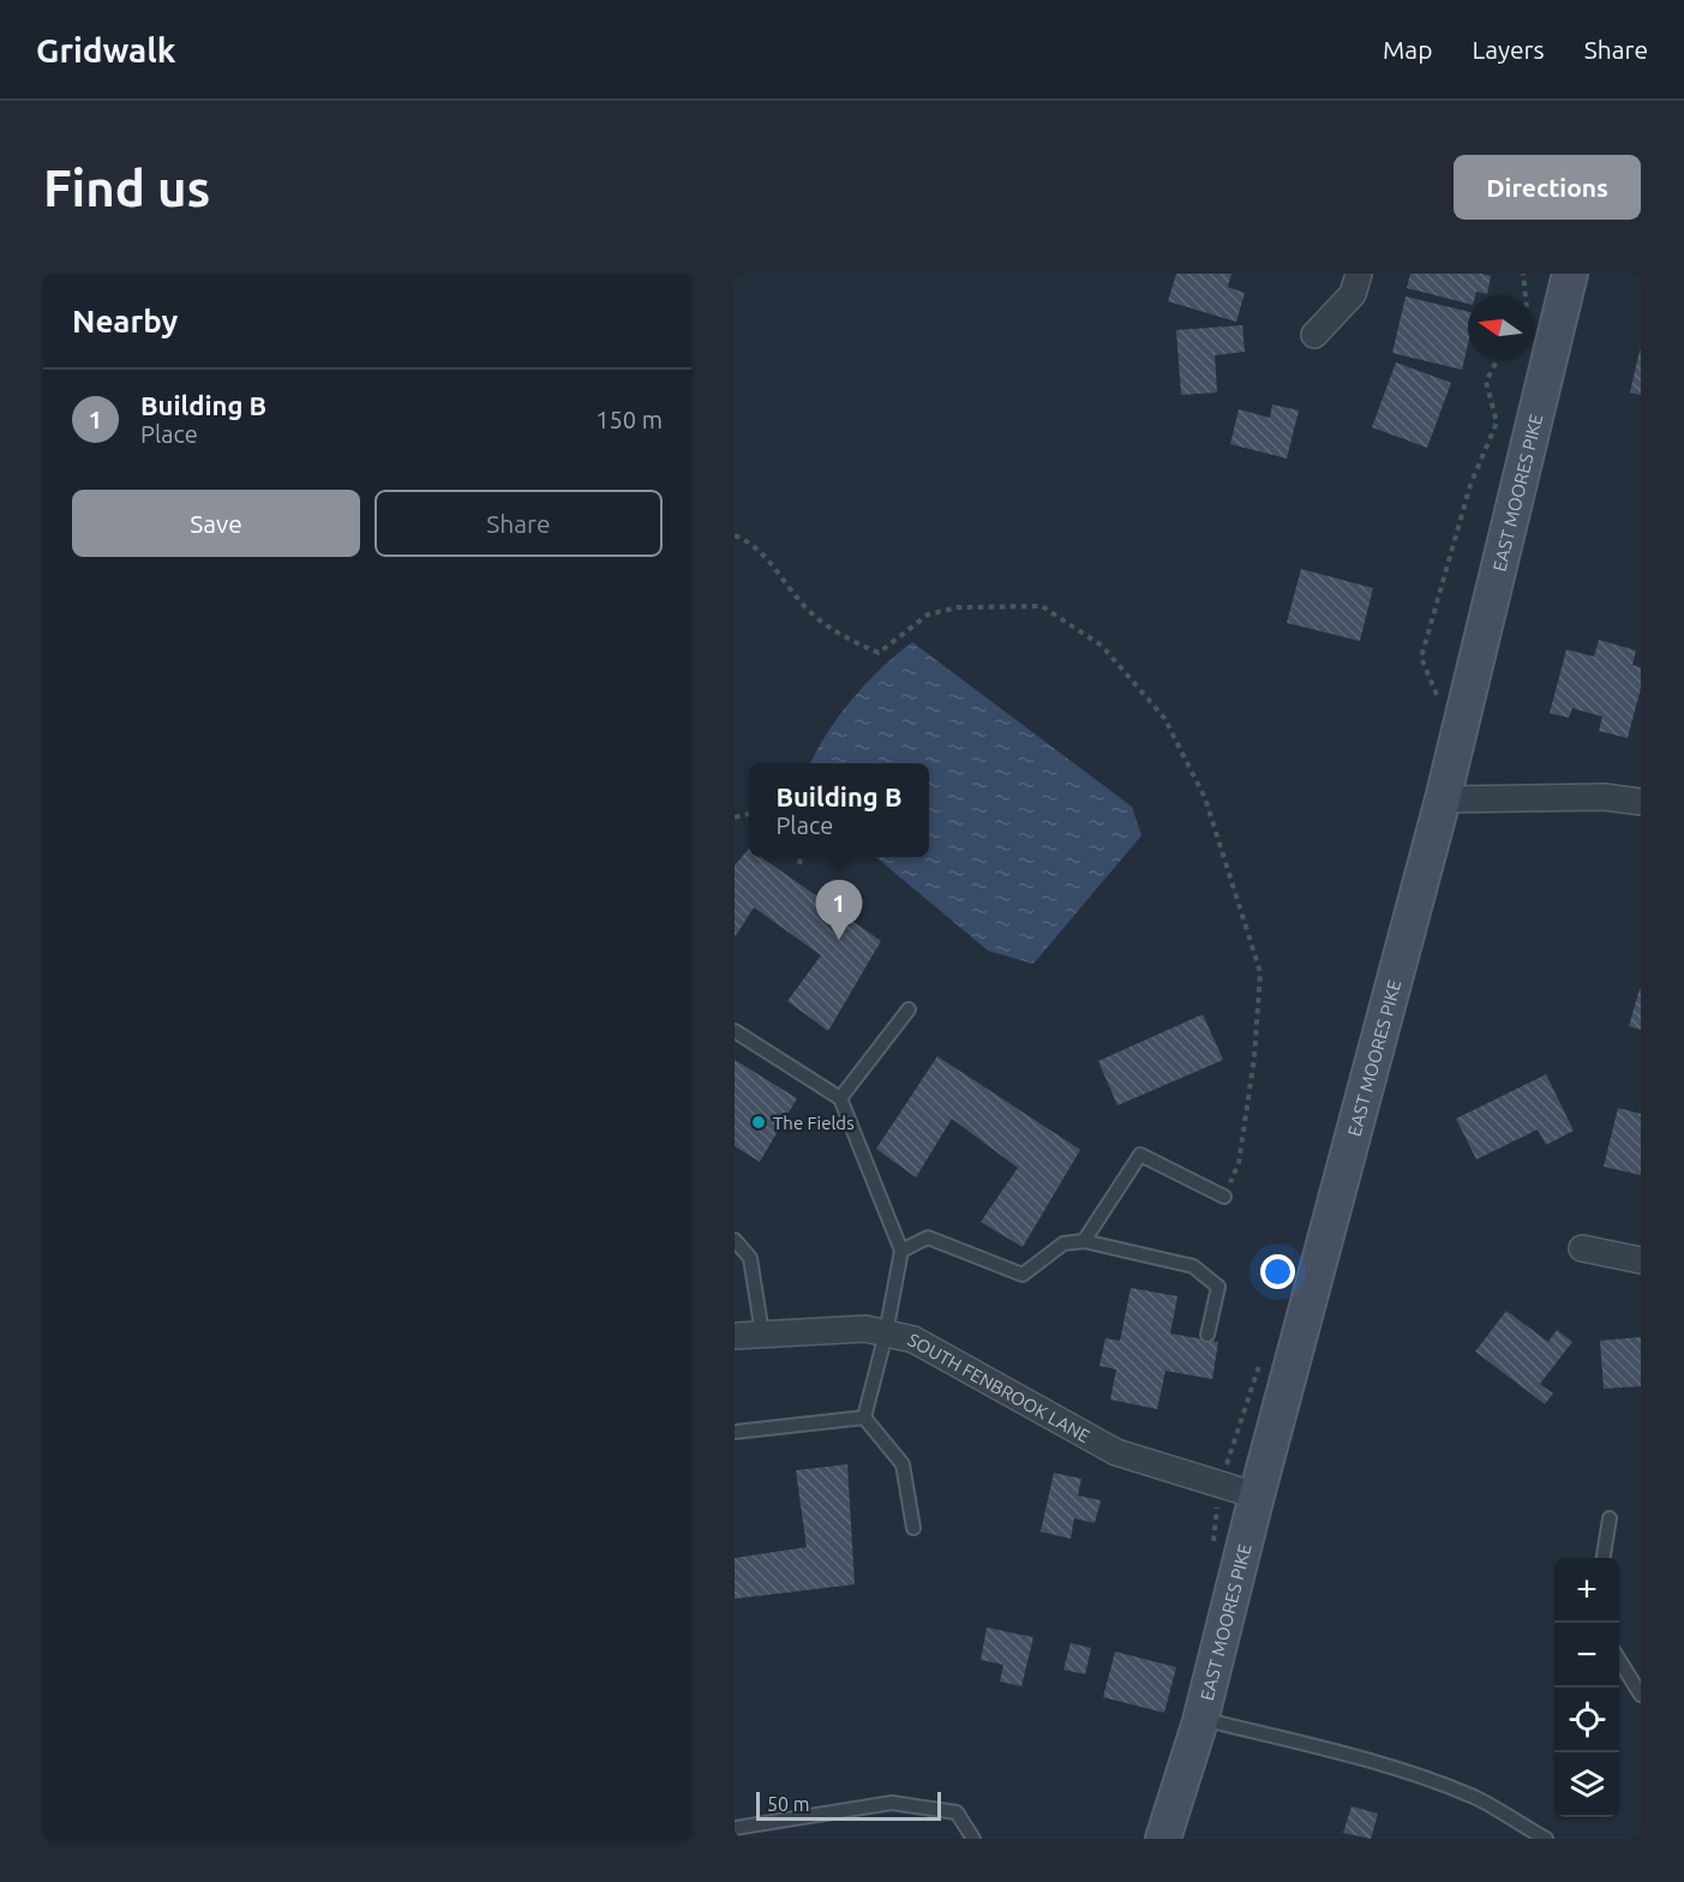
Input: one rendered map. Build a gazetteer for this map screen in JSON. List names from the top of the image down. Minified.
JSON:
{"streets":{"main road":["EAST MOORES PIKE"],"street":["SOUTH FENBROOK LANE"]},"crossings":[["EAST MOORES PIKE","SOUTH FENBROOK LANE"]],"places":["The Fields"],"scale_bar":"50 m","north":"left","page":{"header":"Gridwalk","nav":["Map","Layers","Share"],"buttons":["Directions",["Save","Share"]],"title":"Find us","heading":"Nearby","list":[{"mark":"1","name":"Building B","note":"Place","value":"150 m"}],"popup":["Building B","Place"],"pins":"1","map_buttons":["+","−"],"scale":"50 m"}}
